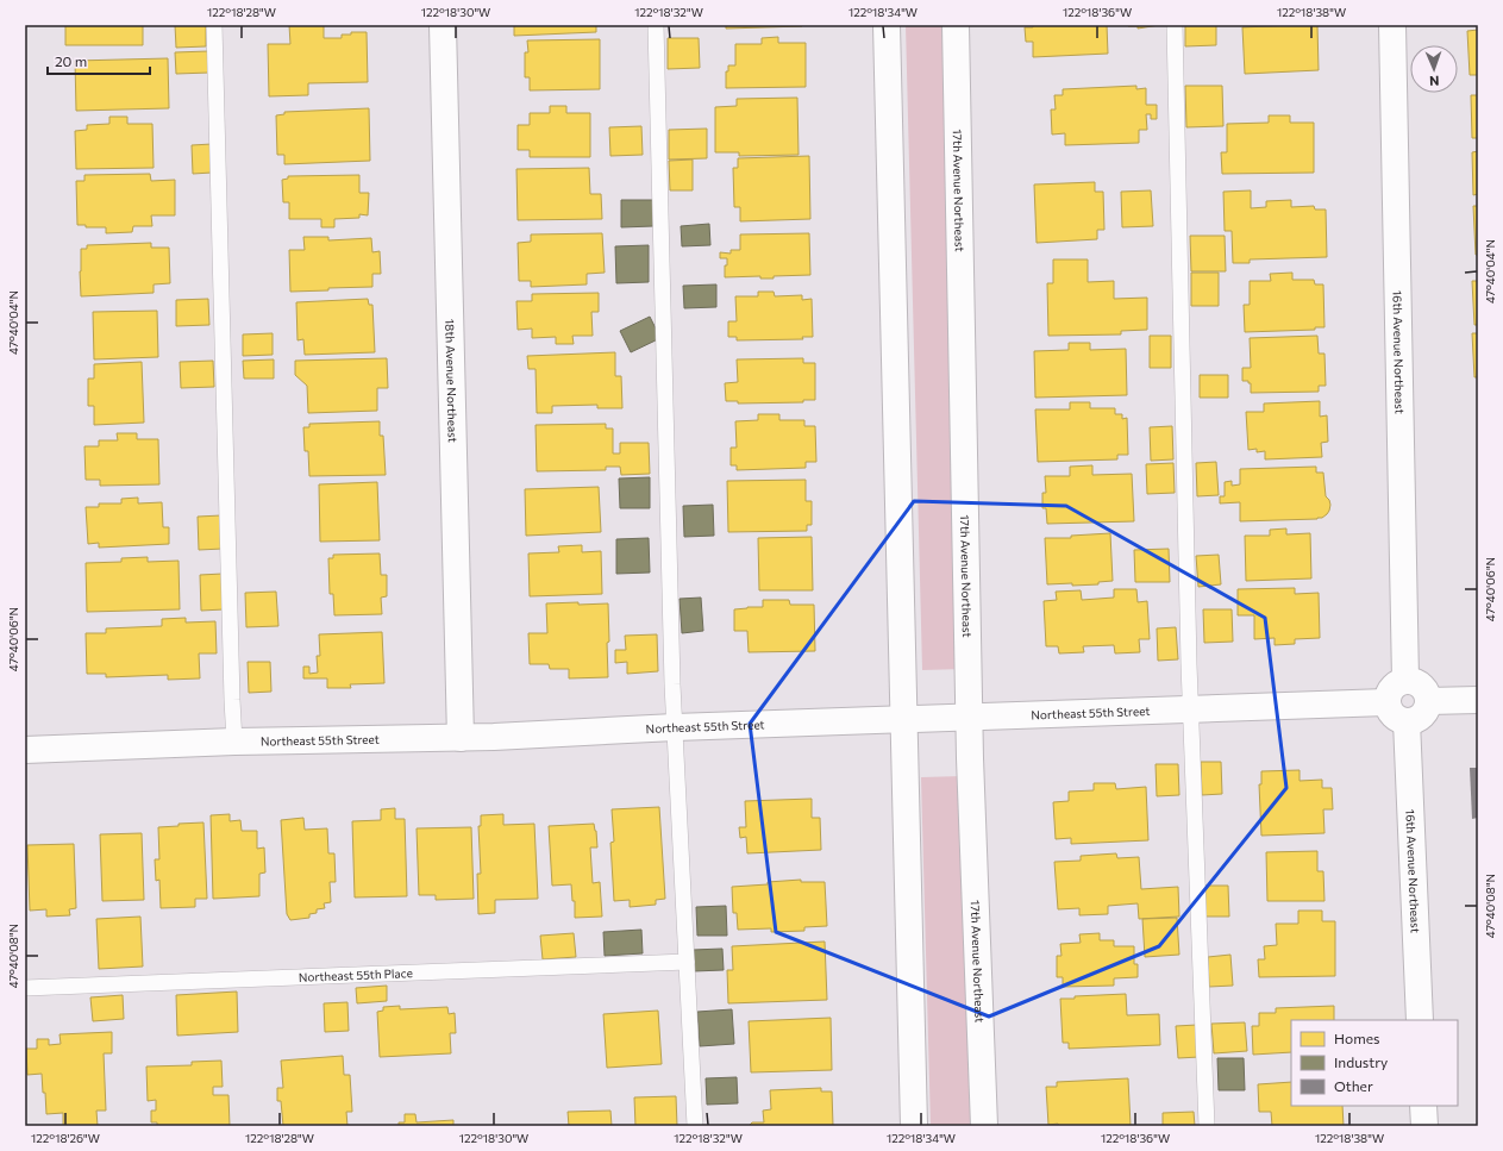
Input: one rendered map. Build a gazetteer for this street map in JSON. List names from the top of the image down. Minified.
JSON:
{"streets":{"street":["17th Avenue Northeast","16th Avenue Northeast","18th Avenue Northeast","Northeast 55th Street"],"lane":["Northeast 55th Place"]},"crossings":[["17th Avenue Northeast","Northeast 55th Street"],["16th Avenue Northeast","Northeast 55th Street"],["18th Avenue Northeast","Northeast 55th Street"]],"legend":["Homes","Industry","Other"],"scale_bar":"20 m","north":"bottom","coordinates":["122°18'28\"W","122°18'30\"W","122°18'32\"W","122°18'34\"W","122°18'36\"W","122°18'38\"W","47°40'04\"N","47°40'06\"N","47°40'08\"N","122°18'26\"W"]}
